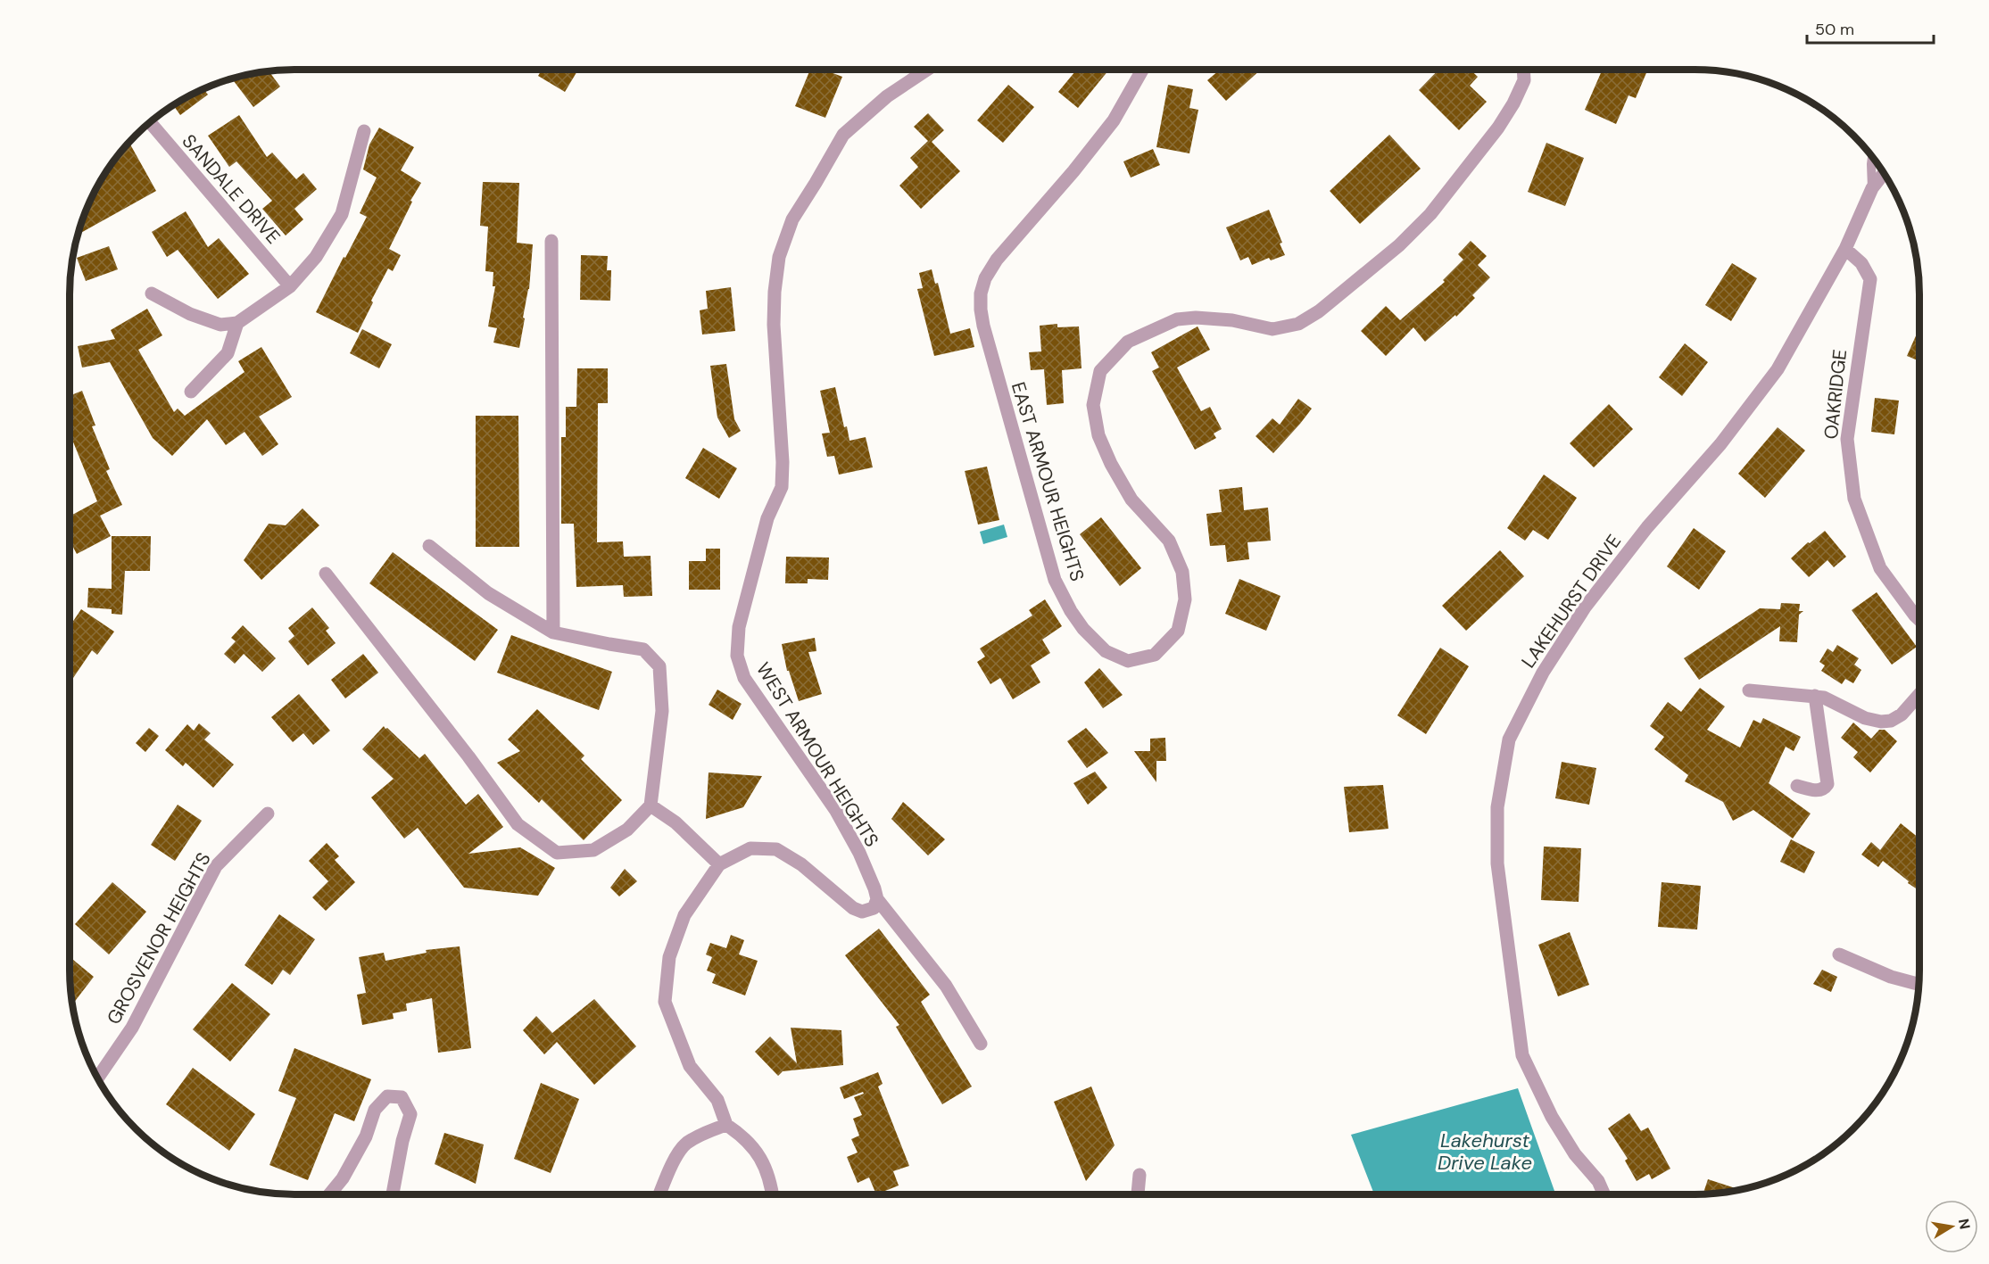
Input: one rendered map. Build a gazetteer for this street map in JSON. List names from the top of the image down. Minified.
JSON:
{"streets":{"street":["SANDALE DRIVE","OAKRIDGE","EAST ARMOUR HEIGHTS","LAKEHURST DRIVE","WEST ARMOUR HEIGHTS","GROSVENOR HEIGHTS"]},"crossings":[["OAKRIDGE","LAKEHURST DRIVE"]],"water":["Lakehurst Drive Lake"],"scale_bar":"50 m","north":"right"}
